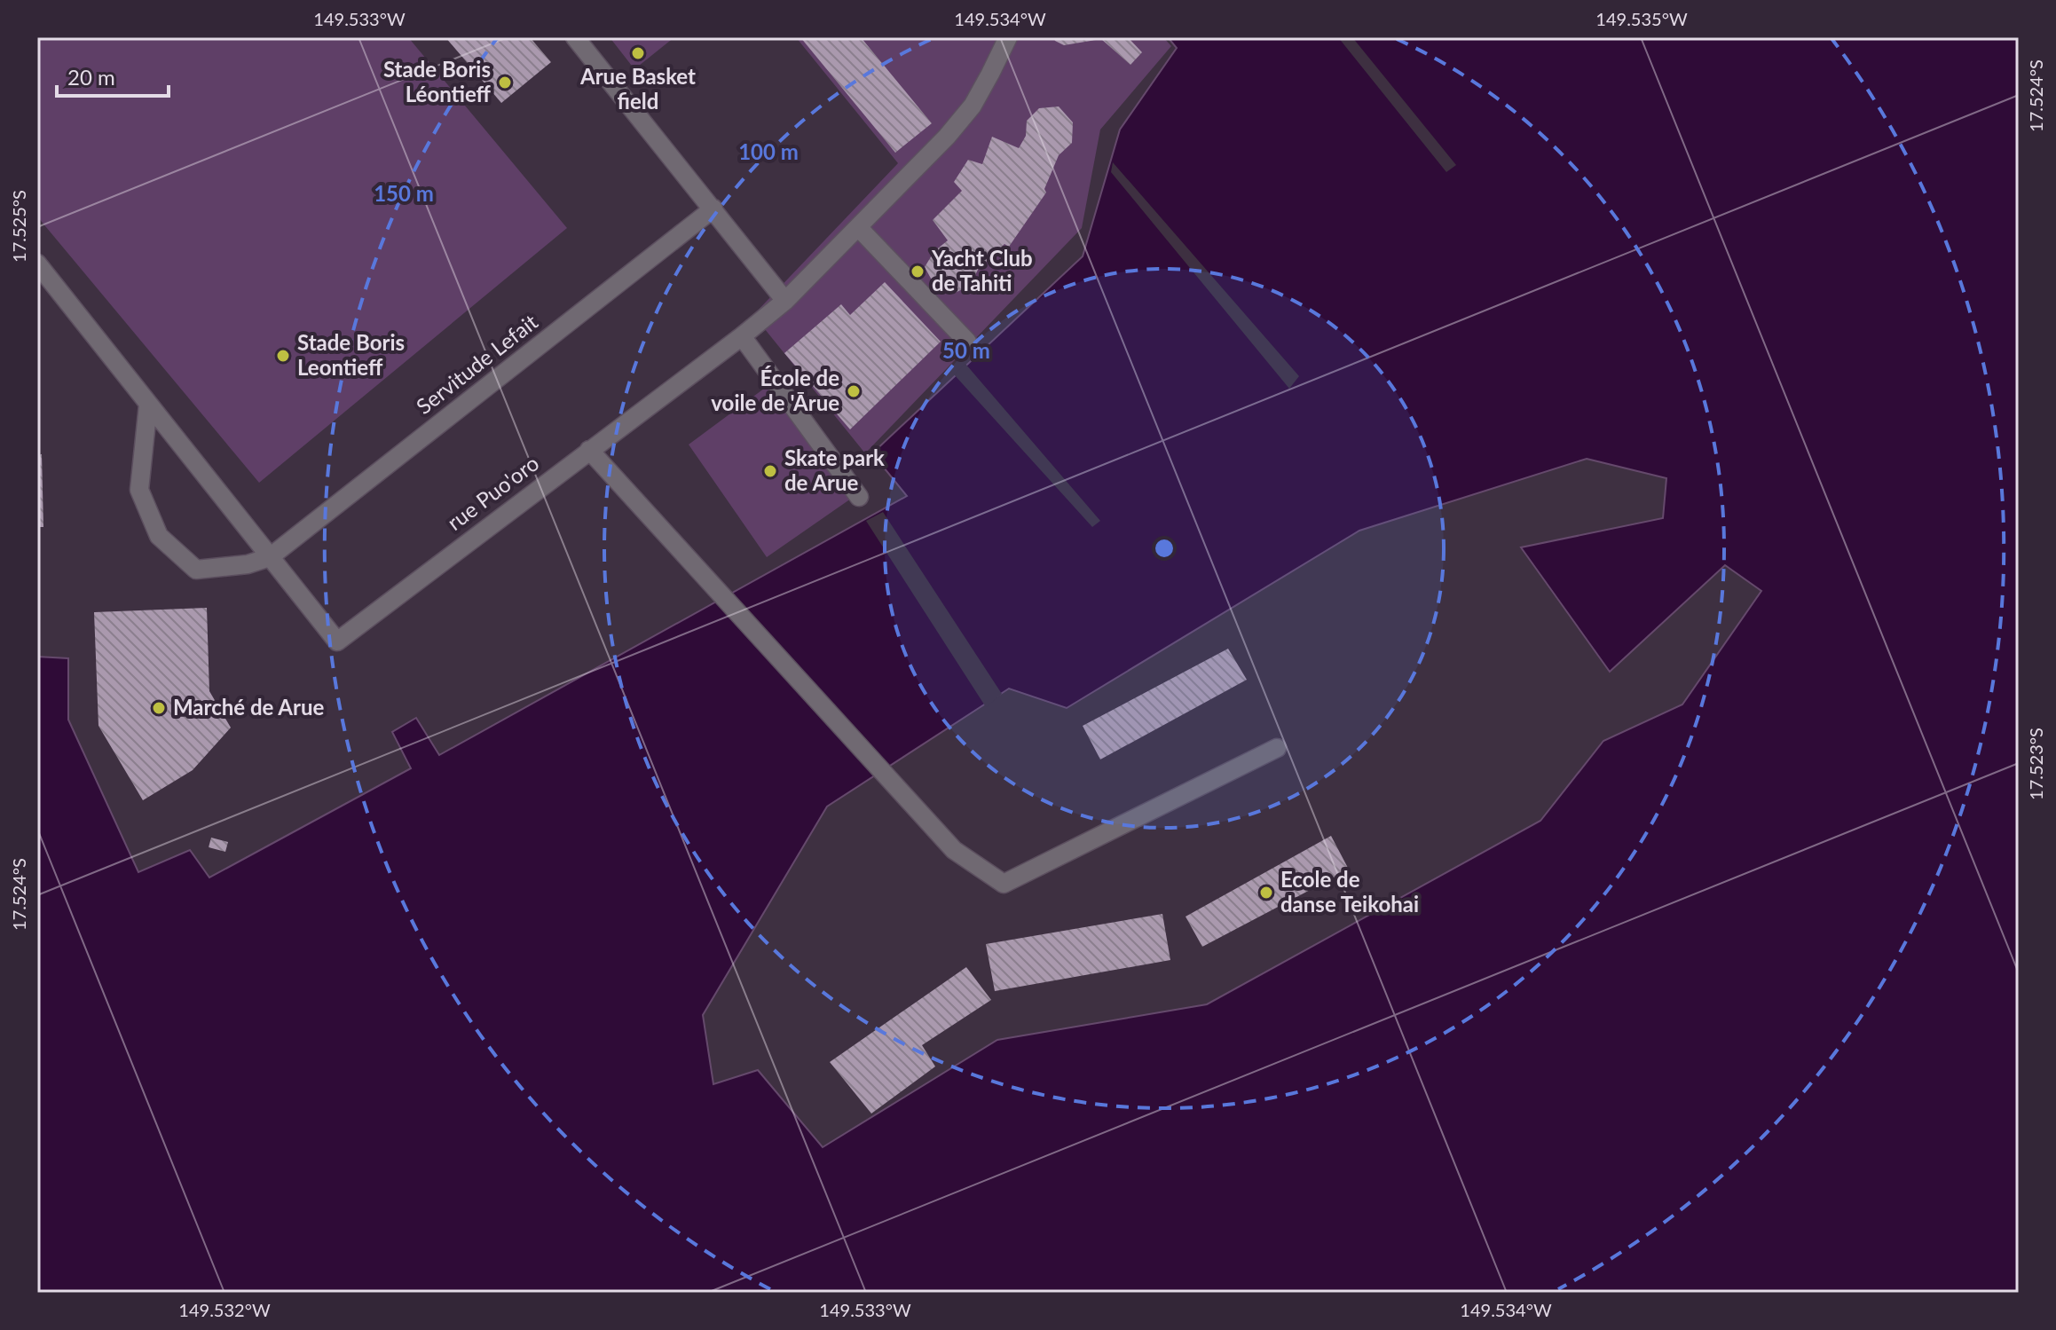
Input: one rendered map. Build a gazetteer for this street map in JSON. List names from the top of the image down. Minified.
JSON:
{"streets":{"street":["Servitude Lefait","rue Puo'oro"]},"crossings":[["Servitude Lefait","rue Puo'oro"]],"places":["Arue Basket field","Stade Boris Léontieff","Yacht Club de Tahiti","Stade Boris Leontieff","École de voile de 'Ārue","Skate park de Arue","Marché de Arue","Ecole de danse Teikohai"],"scale_bar":"20 m","coordinates":["149.533°W","149.534°W","149.535°W","17.524°S","17.525°S","17.523°S","149.532°W"],"rings":["100 m","150 m","50 m"]}
